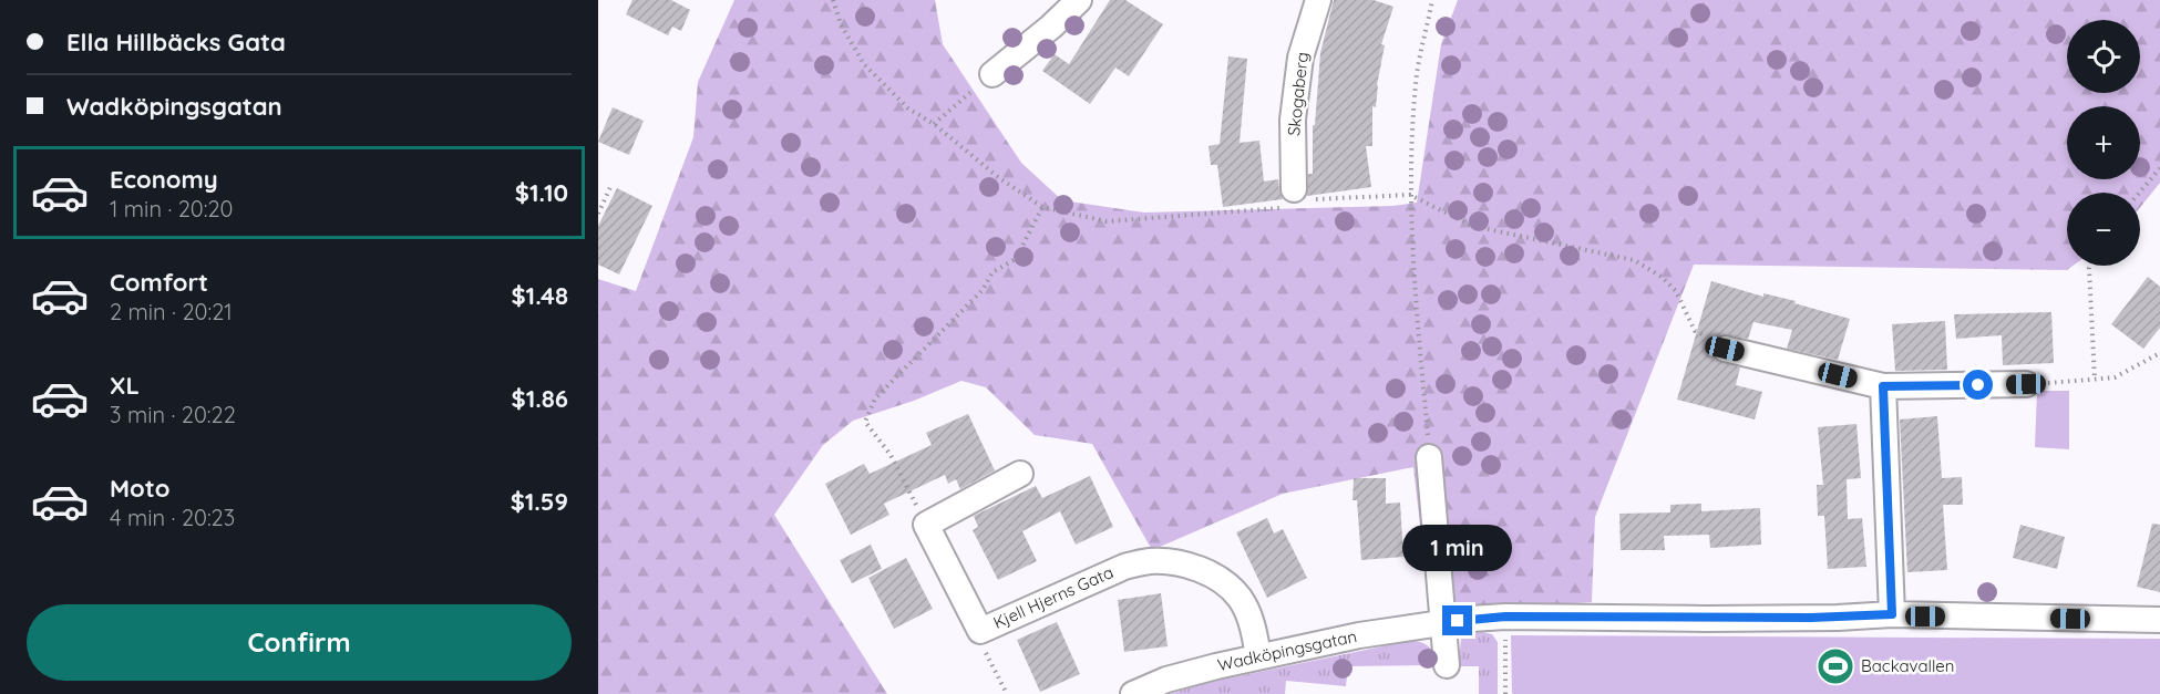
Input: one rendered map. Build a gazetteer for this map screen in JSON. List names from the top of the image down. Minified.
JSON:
{"streets":{"street":["Skogaberg","Kjell Hjerns Gata","Wadköpingsgatan"]},"crossings":[["Kjell Hjerns Gata","Wadköpingsgatan"]],"places":{"sports":["Backavallen"]},"page":{"banner":["Ella Hillbäcks Gata","Wadköpingsgatan"],"map_buttons":["+","−"],"list":[{"name":"Economy","note":"1 min · 20:20","value":"$1.10"},{"name":"Comfort","note":"2 min · 20:21","value":"$1.48"},{"name":"XL","note":"3 min · 20:22","value":"$1.86"},{"name":"Moto","note":"4 min · 20:23","value":"$1.59"}],"bubble":"1 min","buttons":"Confirm"}}
